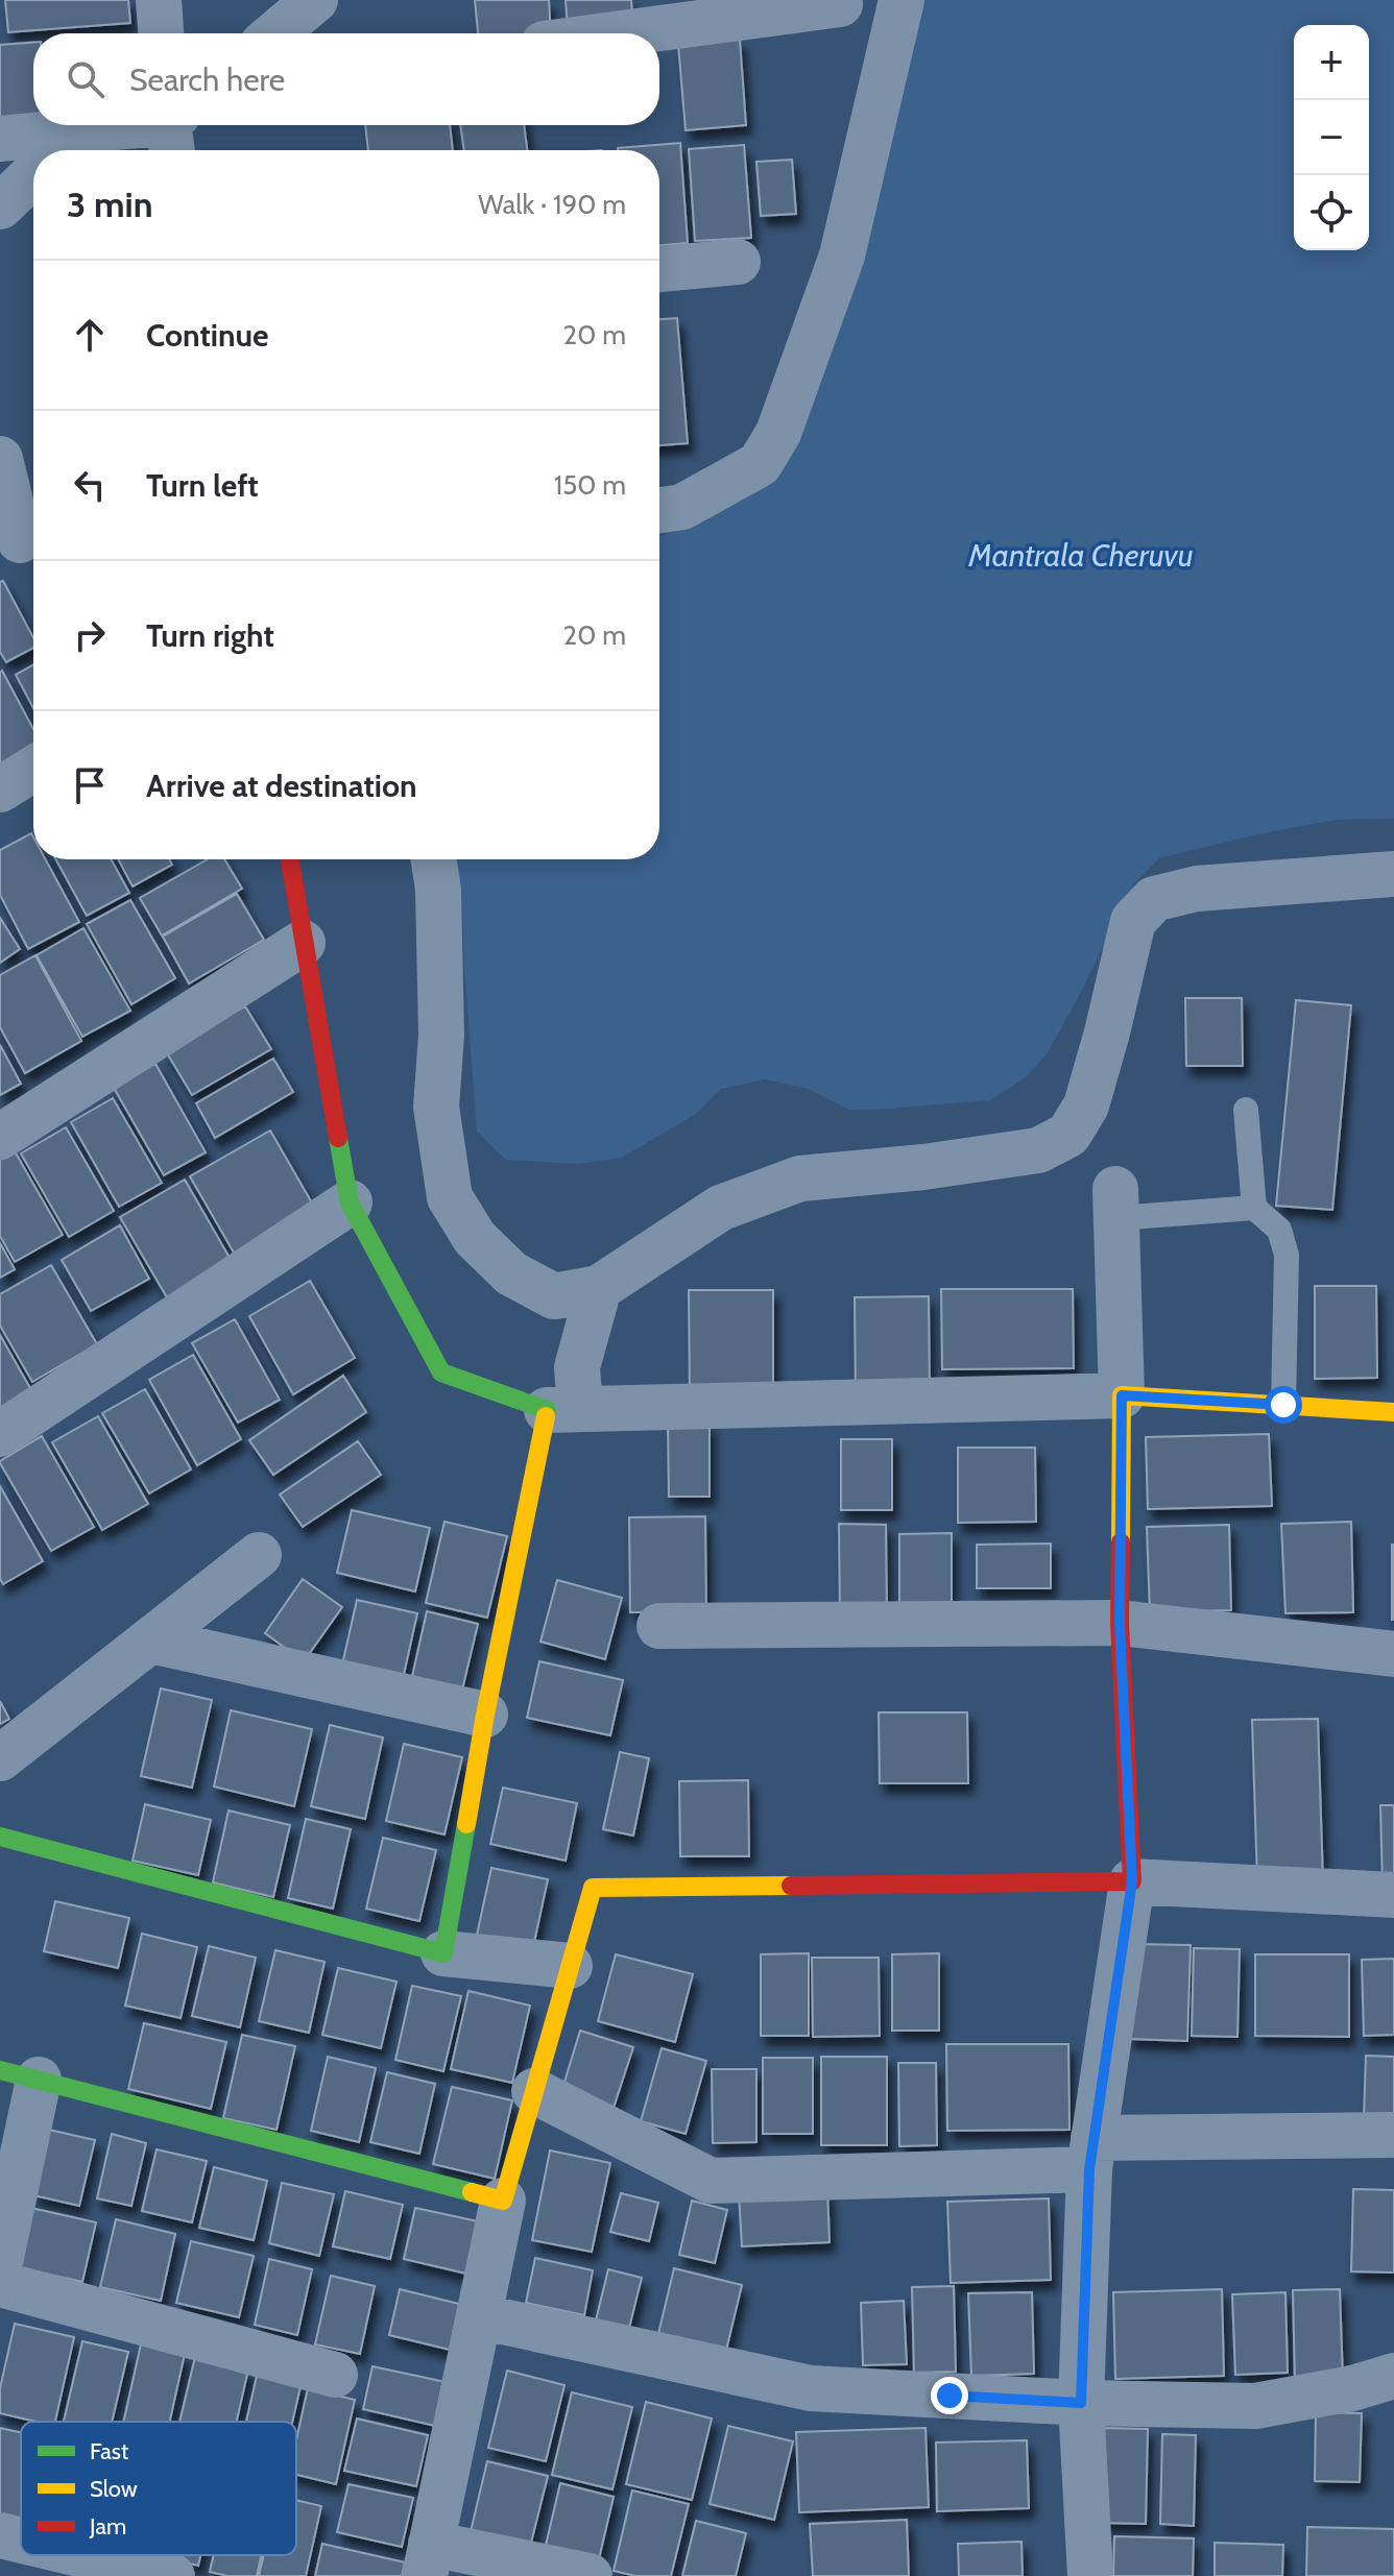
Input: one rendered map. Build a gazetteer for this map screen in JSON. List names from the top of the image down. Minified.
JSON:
{"water":["Mantrala Cheruvu"],"legend":["Fast","Slow","Jam"],"page":{"map_buttons":["+","−"],"search":"Search here","heading":["3 min","Walk · 190 m"],"list":[["Continue","20 m"],["Turn left","150 m"],["Turn right","20 m"],"Arrive at destination"]}}
